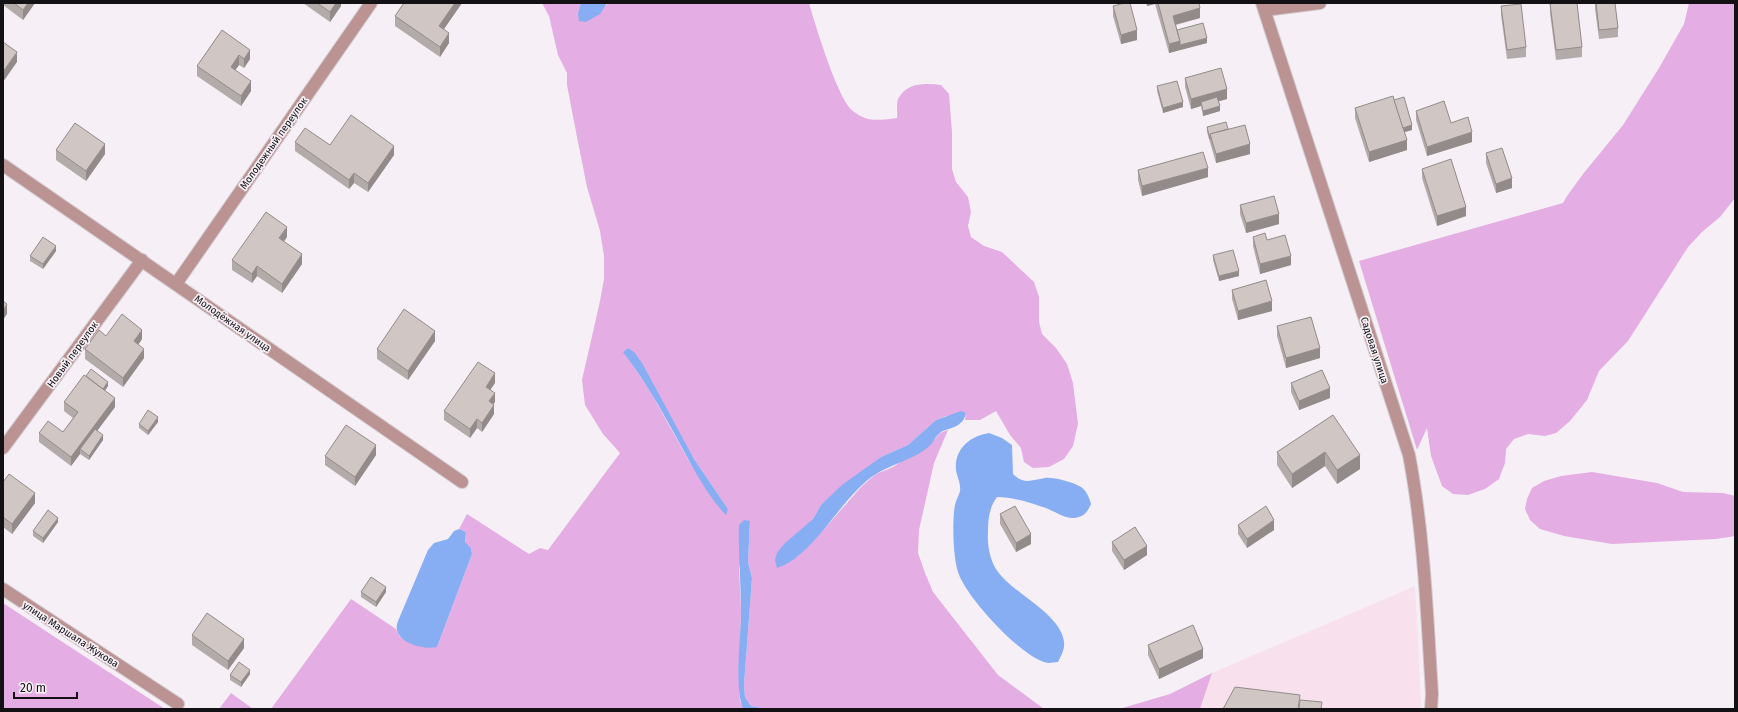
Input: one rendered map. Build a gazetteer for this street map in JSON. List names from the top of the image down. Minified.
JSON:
{"streets":{"street":["Молодежный переулок","Молодёжная улица","Садовая улица","Новый переулок","улица Маршала Жукова"]},"crossings":[["Молодежный переулок","Молодёжная улица"],["Молодёжная улица","Новый переулок"]],"scale_bar":"20 m"}
